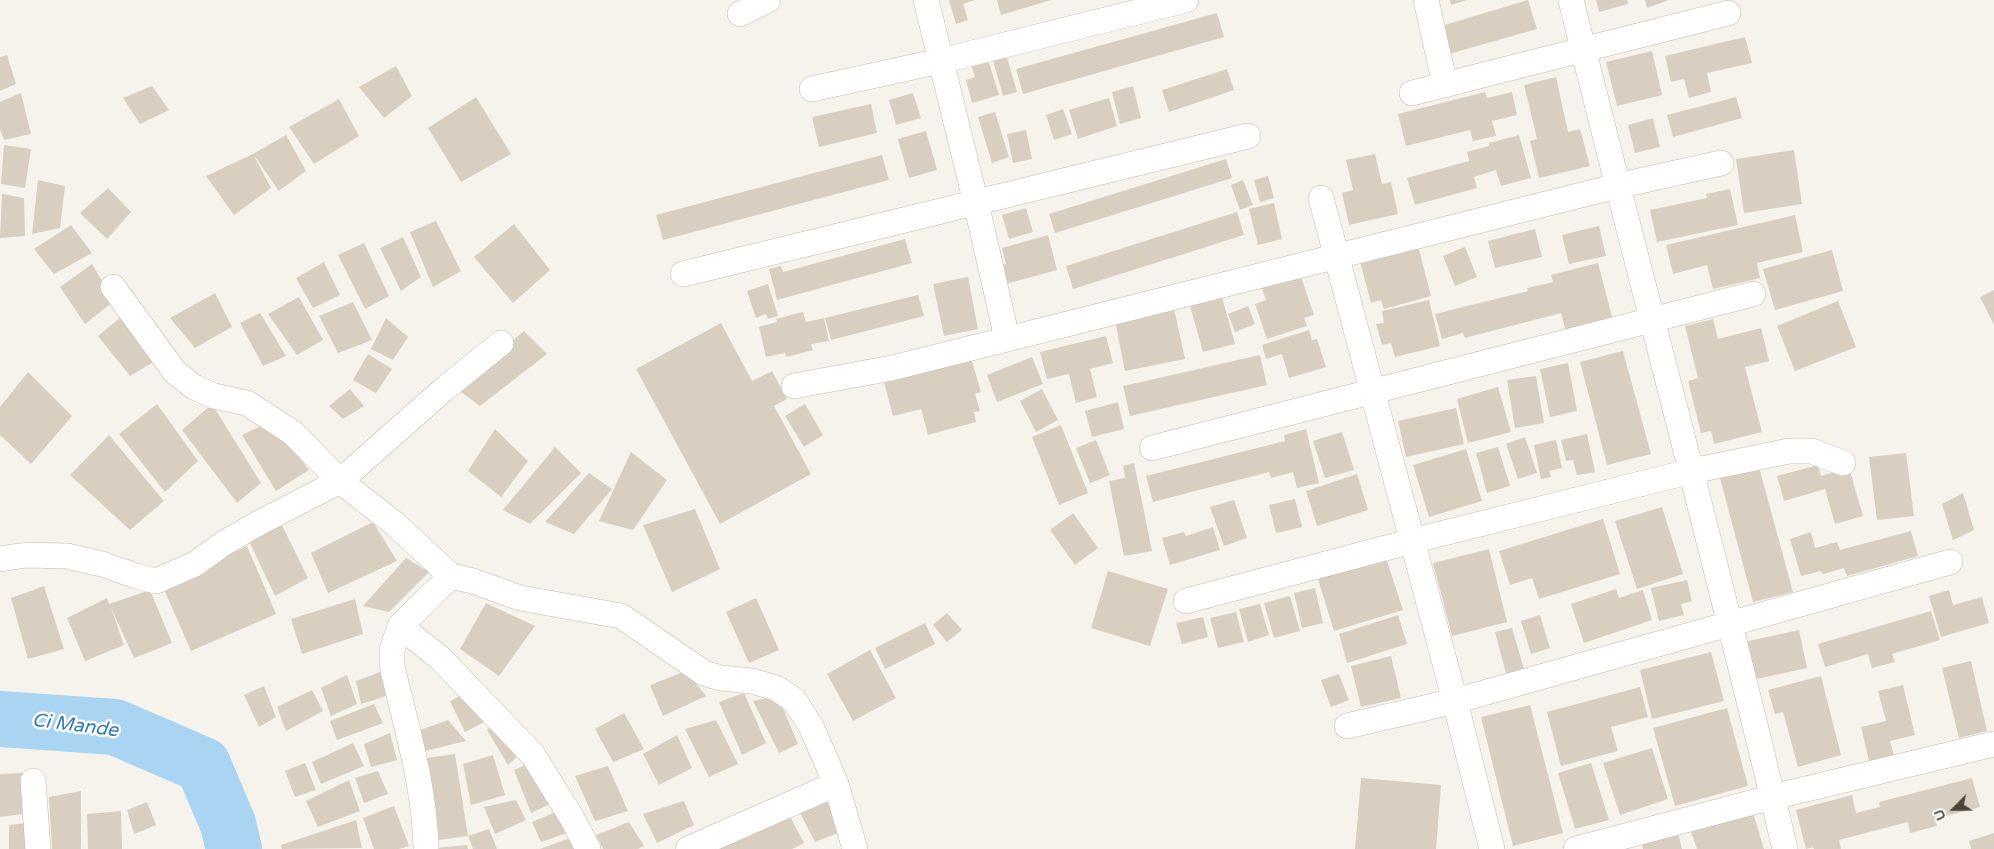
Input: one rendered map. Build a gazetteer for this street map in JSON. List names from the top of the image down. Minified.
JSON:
{"water":["Ci Mande"],"north":"bottom left"}
